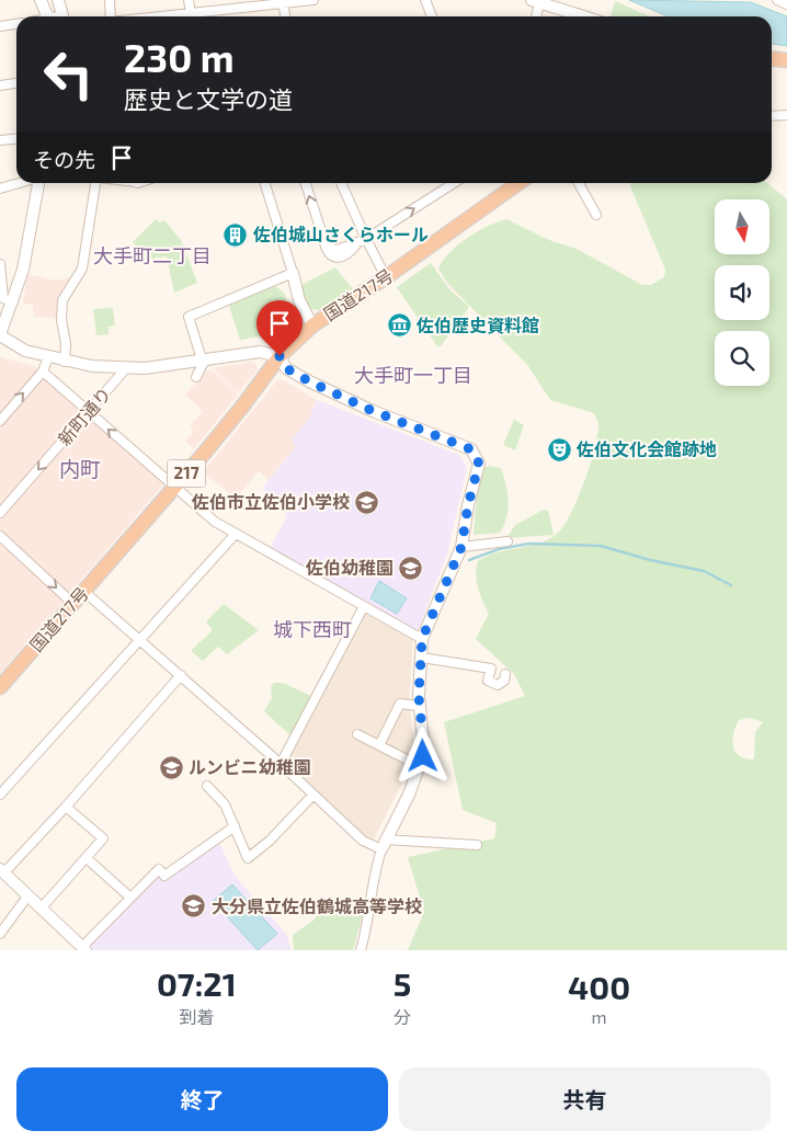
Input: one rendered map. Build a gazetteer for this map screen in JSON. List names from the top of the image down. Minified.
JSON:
{"streets":{"highway":["国道217号","217"],"street":["新町通り"]},"districts":["大手町二丁目","大手町一丁目","内町","城下西町"],"places":{"building":["佐伯城山さくらホール"],"museum":["佐伯歴史資料館"],"theatre":["佐伯文化会館跡地"],"school or university":["佐伯市立佐伯小学校","佐伯幼稚園","ルンビニ幼稚園","大分県立佐伯鶴城高等学校"]},"north":"bottom","page":{"turn":["230 m","歴史と文学の道"],"then":"その先","eta":["07:21","到着","5","分","400","m"],"buttons":["終了","共有"]}}
